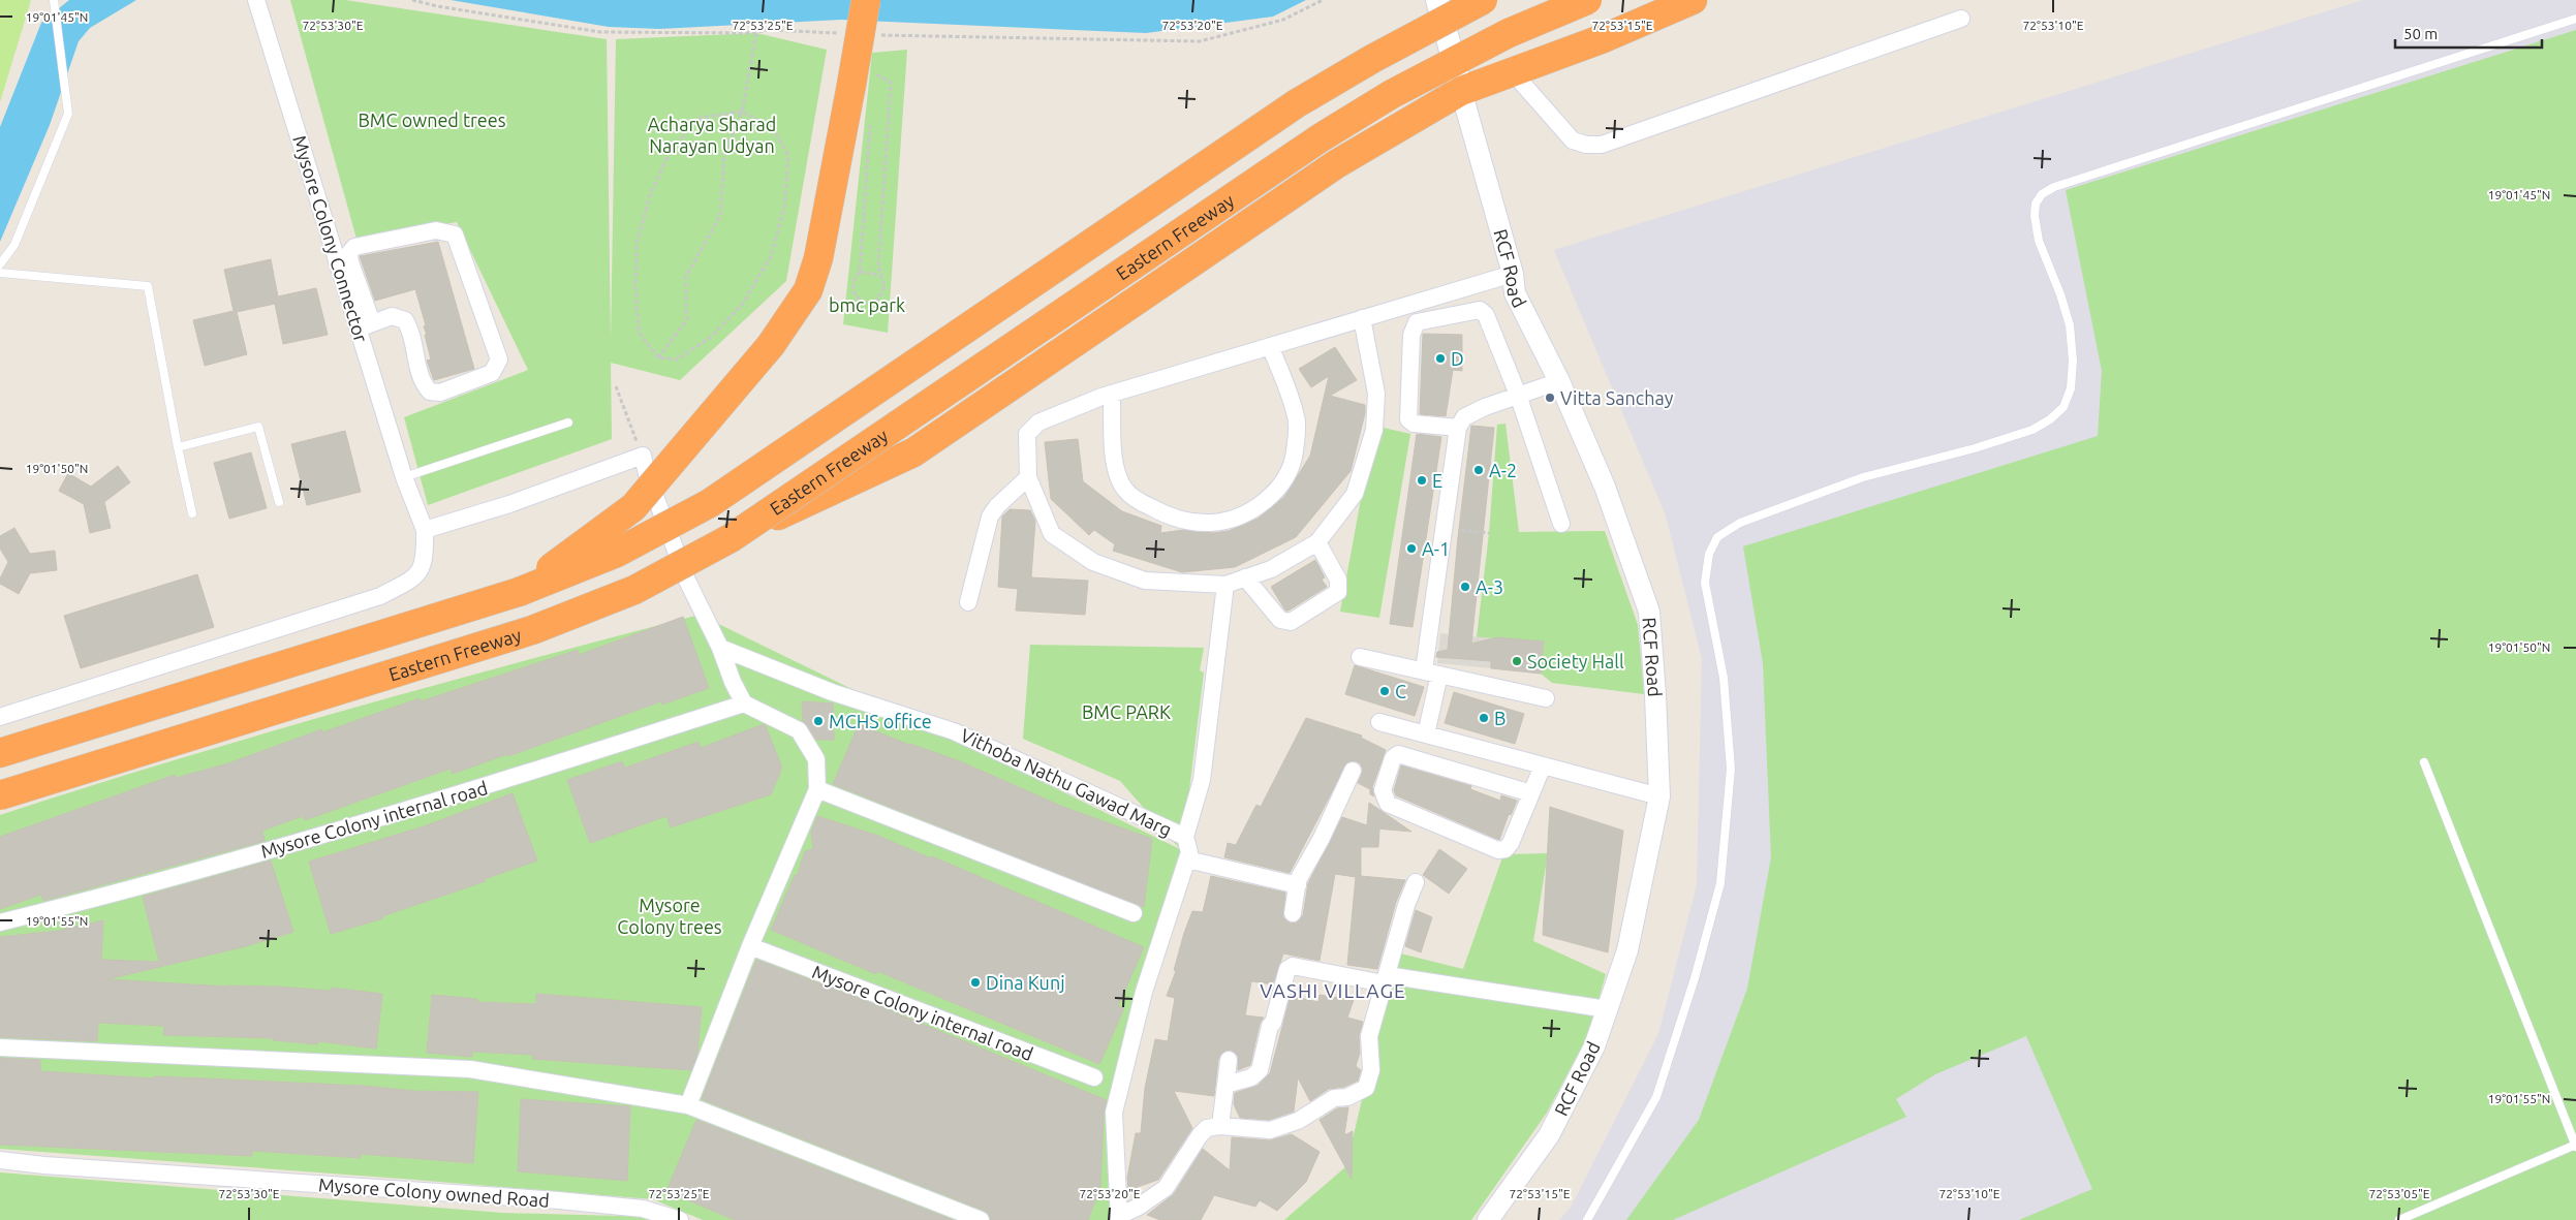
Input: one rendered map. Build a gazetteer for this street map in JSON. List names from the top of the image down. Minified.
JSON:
{"streets":{"highway":["Eastern Freeway"],"street":["Mysore Colony Connector","RCF Road","Vithoba Nathu Gawad Marg","Mysore Colony internal road","Mysore Colony owned Road"]},"districts":["VASHI VILLAGE"],"parks":["BMC owned trees","Acharya Sharad Narayan Udyan","bmc park","BMC PARK","Mysore Colony trees"],"places":["D","Vitta Sanchay","A-2","E","A-1","A-3","Society Hall","C","B","MCHS office","Dina Kunj"],"scale_bar":"50 m","coordinates":["19°01'45\"N","72°53'30\"E","72°53'25\"E","72°53'20\"E","72°53'15\"E","72°53'10\"E","19°01'50\"N","19°01'55\"N","72°53'05\"E"]}
